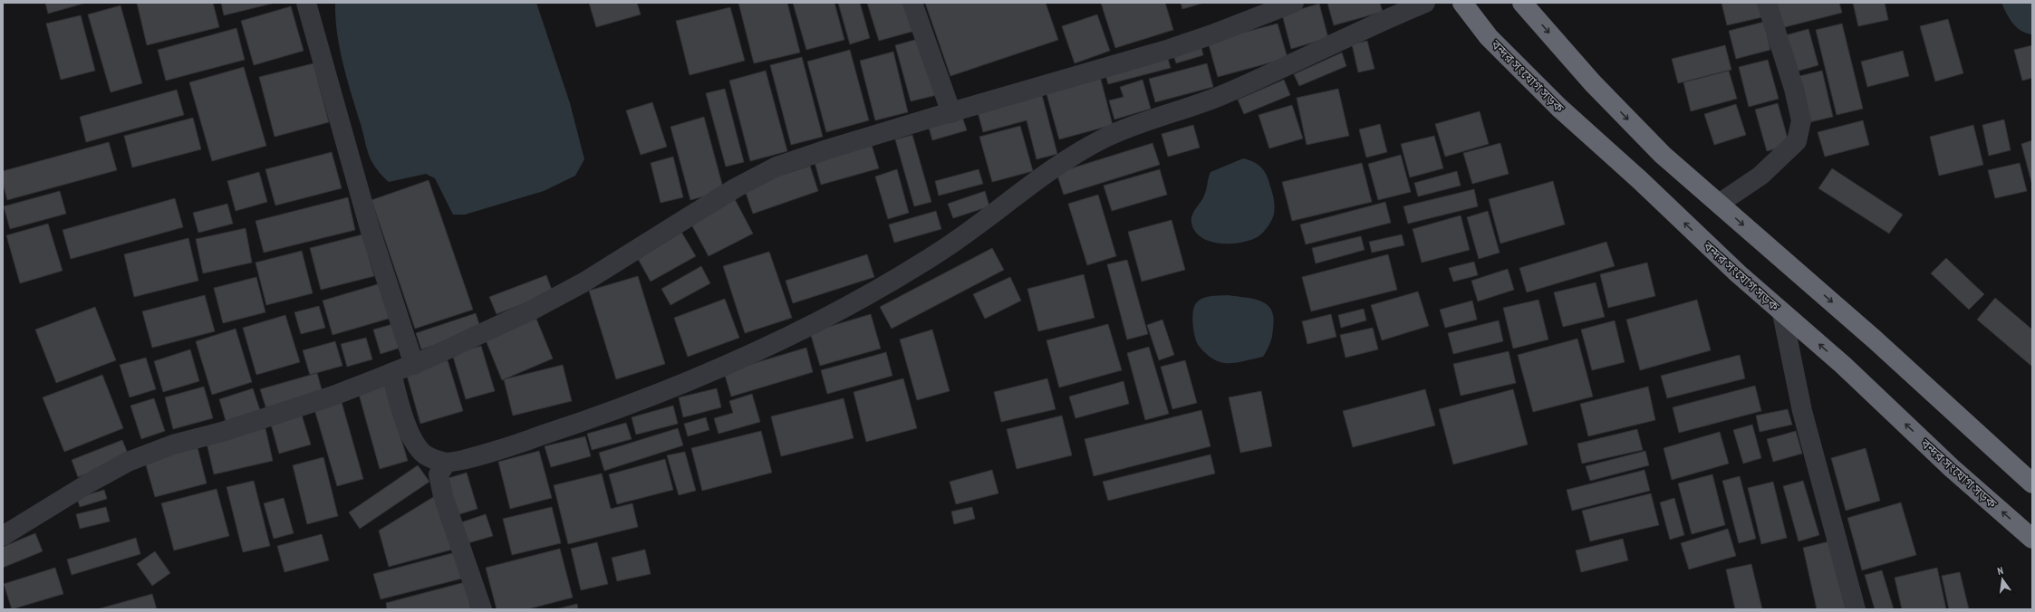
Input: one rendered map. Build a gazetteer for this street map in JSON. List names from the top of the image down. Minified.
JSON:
{"streets":{"highway":["বন্দর সংযোগ সড়ক"]},"north":"top"}
